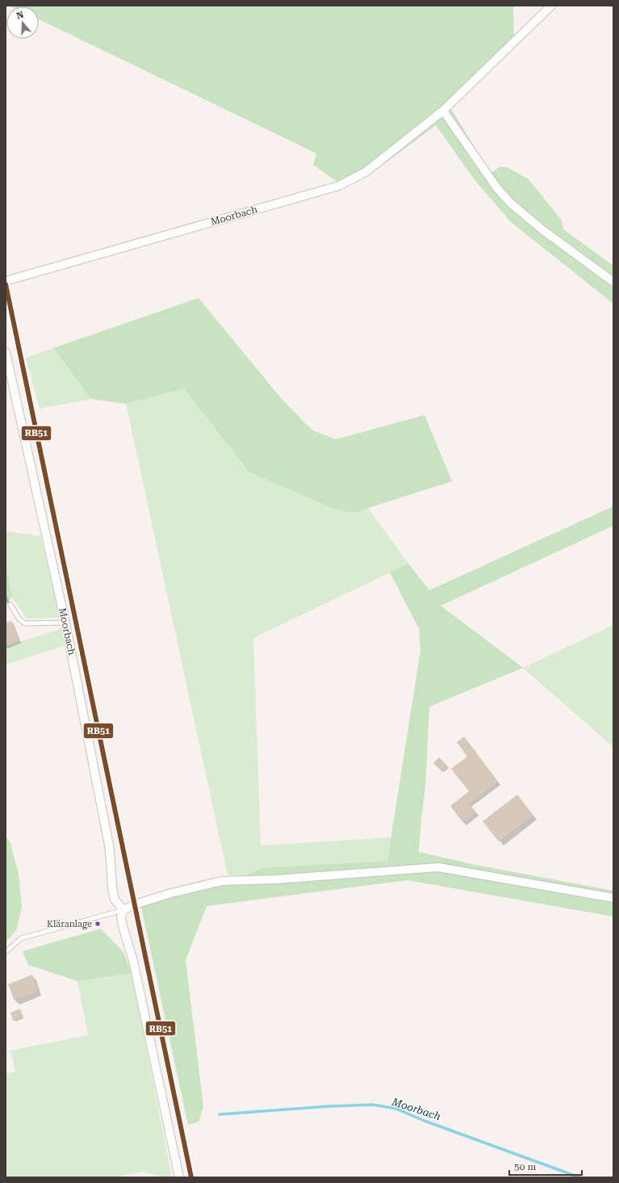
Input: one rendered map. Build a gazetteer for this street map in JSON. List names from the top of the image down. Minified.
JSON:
{"streets":{"street":["Moorbach"]},"water":["Moorbach"],"places":["Kläranlage"],"lines":["transit line RB51"],"scale_bar":"50 m","north":"top"}
